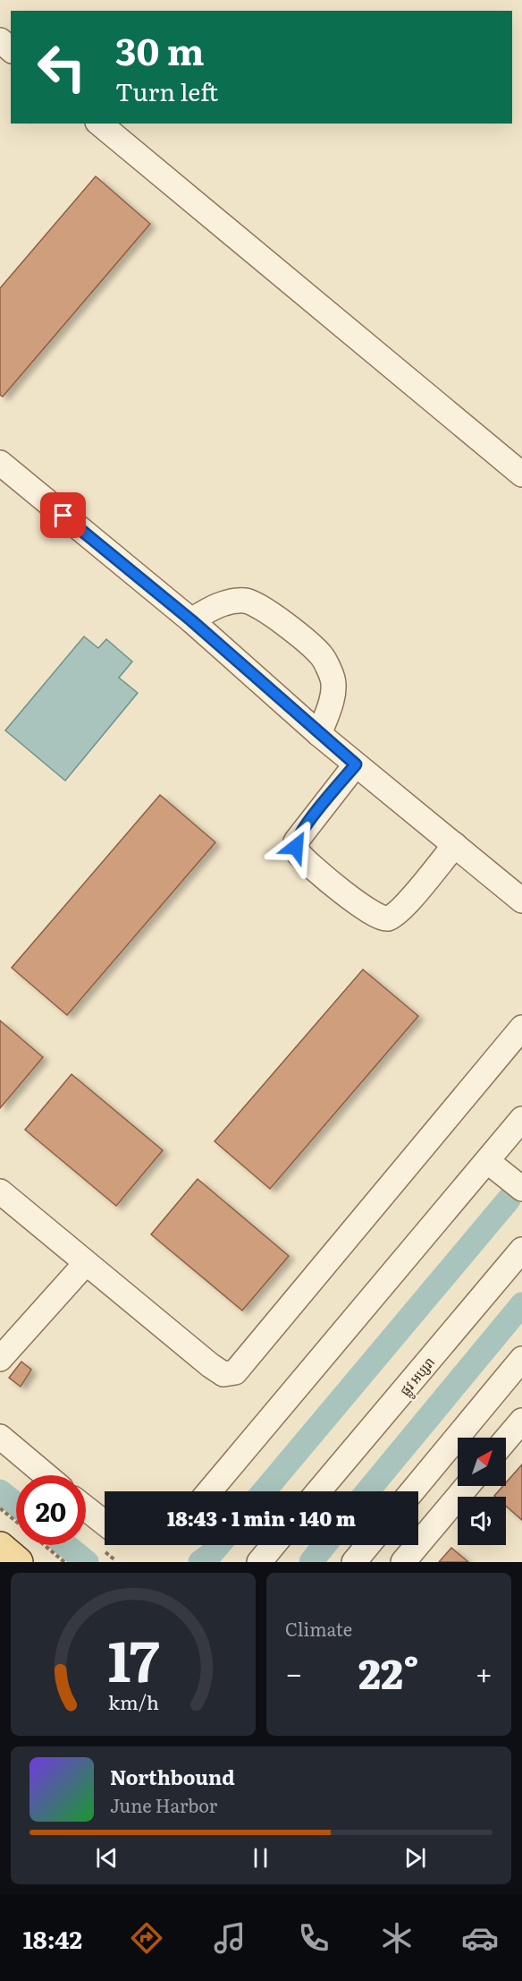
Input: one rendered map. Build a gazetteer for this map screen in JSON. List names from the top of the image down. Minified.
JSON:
{"streets":{"street":["ផ្លូវ អប្សរា"]},"north":"top right","page":{"turn":["30 m","Turn left"],"limit":"20","trip":"18:43 · 1 min · 140 m","tile":"Climate","heat":["−","22°","+"],"song":["Northbound","June Harbor"],"tabs":"18:42","gauge":["17","km/h"]}}
